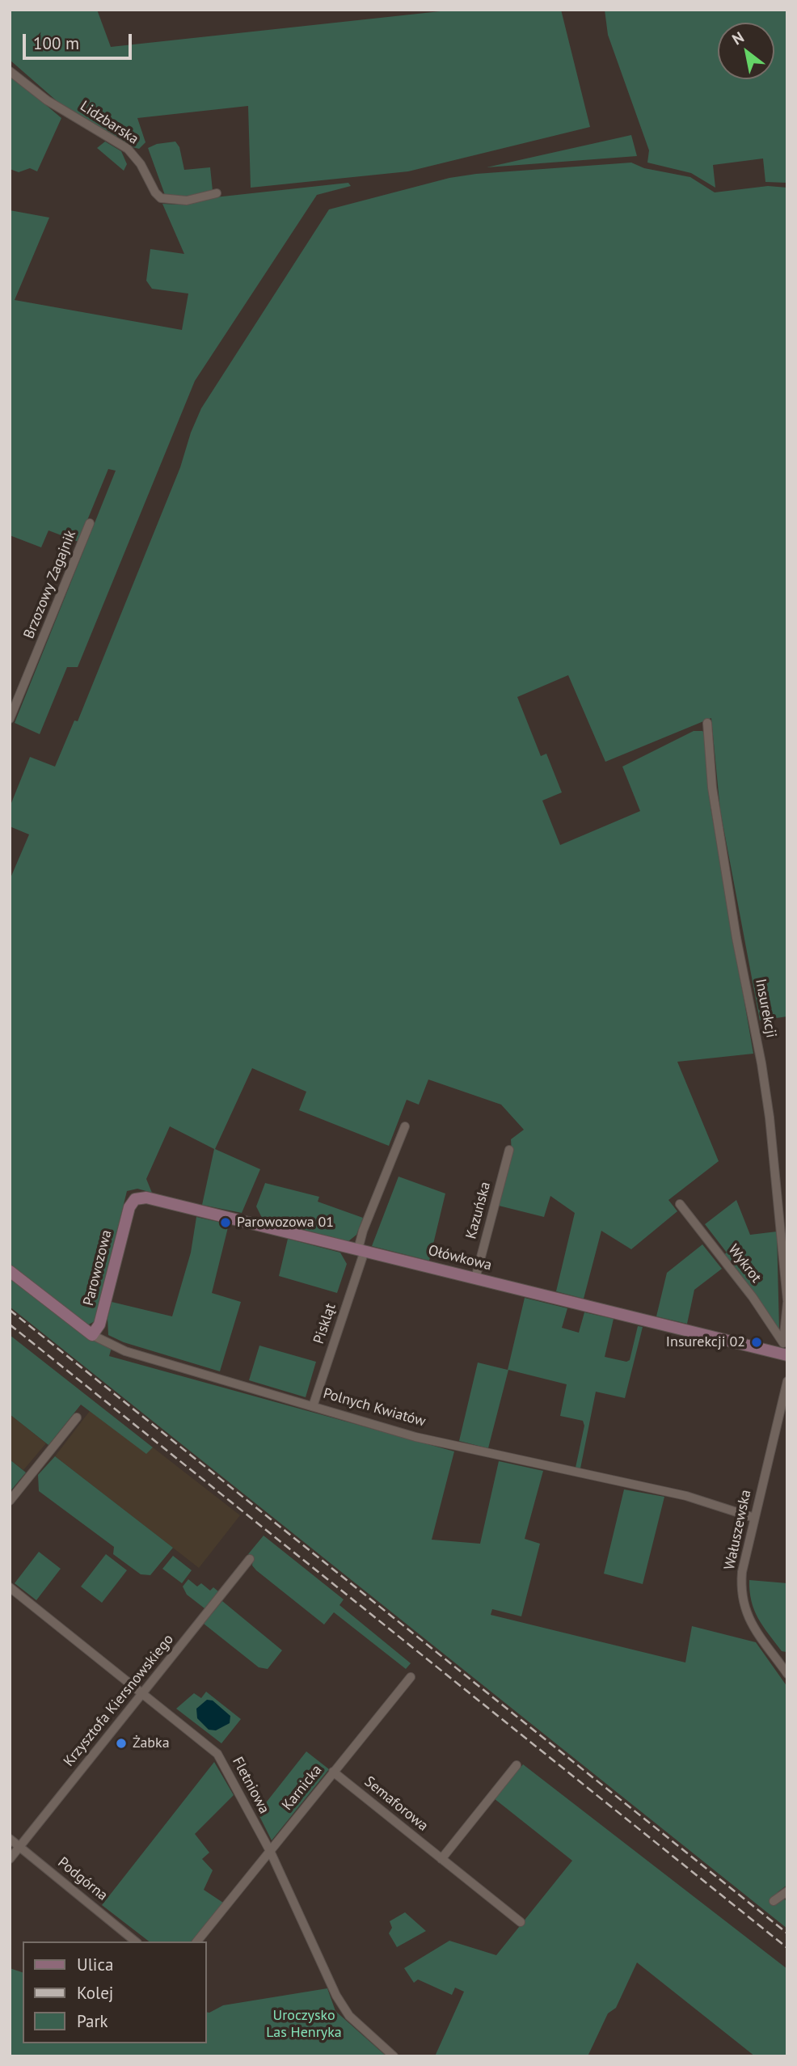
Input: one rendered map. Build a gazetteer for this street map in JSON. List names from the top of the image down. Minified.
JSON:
{"streets":{"street":["Lidzbarska","Brzozowy Zagajnik","Insurekcji","Kazuńska","Ołówkowa","Wykrot","Parowozowa","Piskląt","Polnych Kwiatów","Wałuszewska","Krzysztofa Kiersnowskiego","Fletniowa","Karnicka","Semaforowa","Podgórna"]},"crossings":[["Insurekcji","Ołówkowa"],["Insurekcji","Wykrot"],["Kazuńska","Ołówkowa"],["Ołówkowa","Wykrot"],["Ołówkowa","Parowozowa"],["Ołówkowa","Piskląt"],["Parowozowa","Polnych Kwiatów"],["Piskląt","Polnych Kwiatów"],["Polnych Kwiatów","Wałuszewska"],["Krzysztofa Kiersnowskiego","Fletniowa"],["Krzysztofa Kiersnowskiego","Podgórna"],["Fletniowa","Karnicka"],["Karnicka","Semaforowa"]],"parks":["Uroczysko Las Henryka"],"places":["Parowozowa 01","Insurekcji 02","Żabka"],"legend":["Ulica","Kolej","Park"],"scale_bar":"100 m","north":"top left"}
